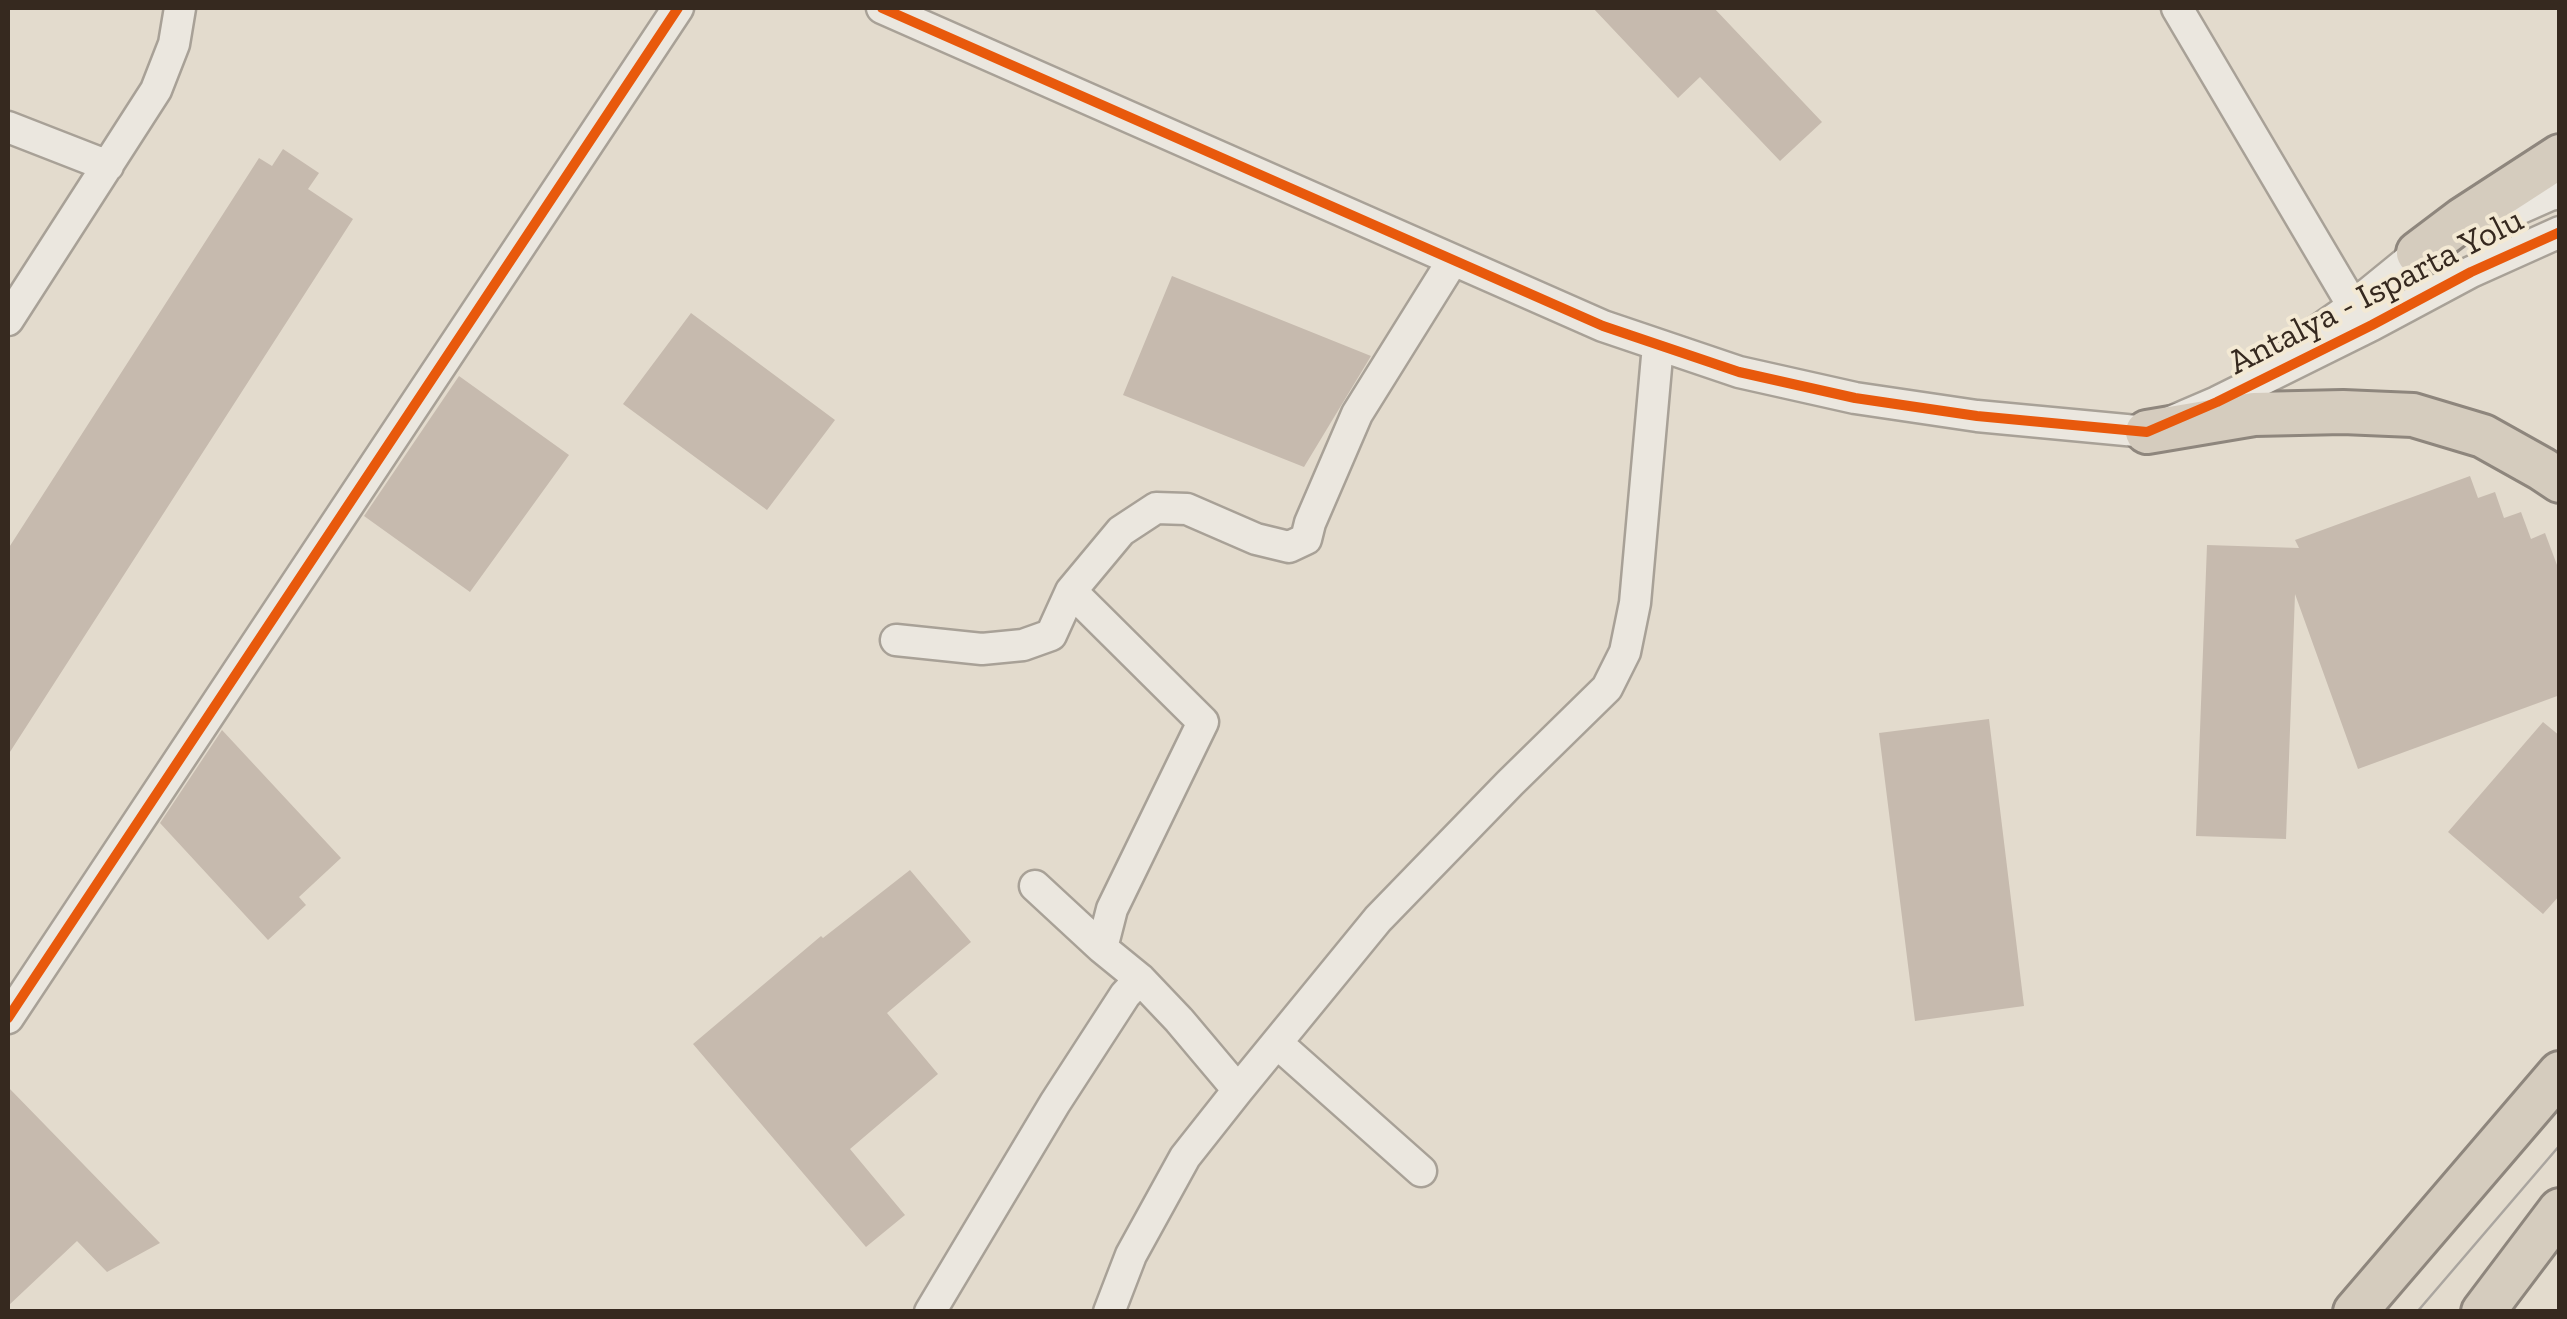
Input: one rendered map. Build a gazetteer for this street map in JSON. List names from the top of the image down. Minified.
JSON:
{"streets":{"street":["Antalya - Isparta Yolu"]}}
